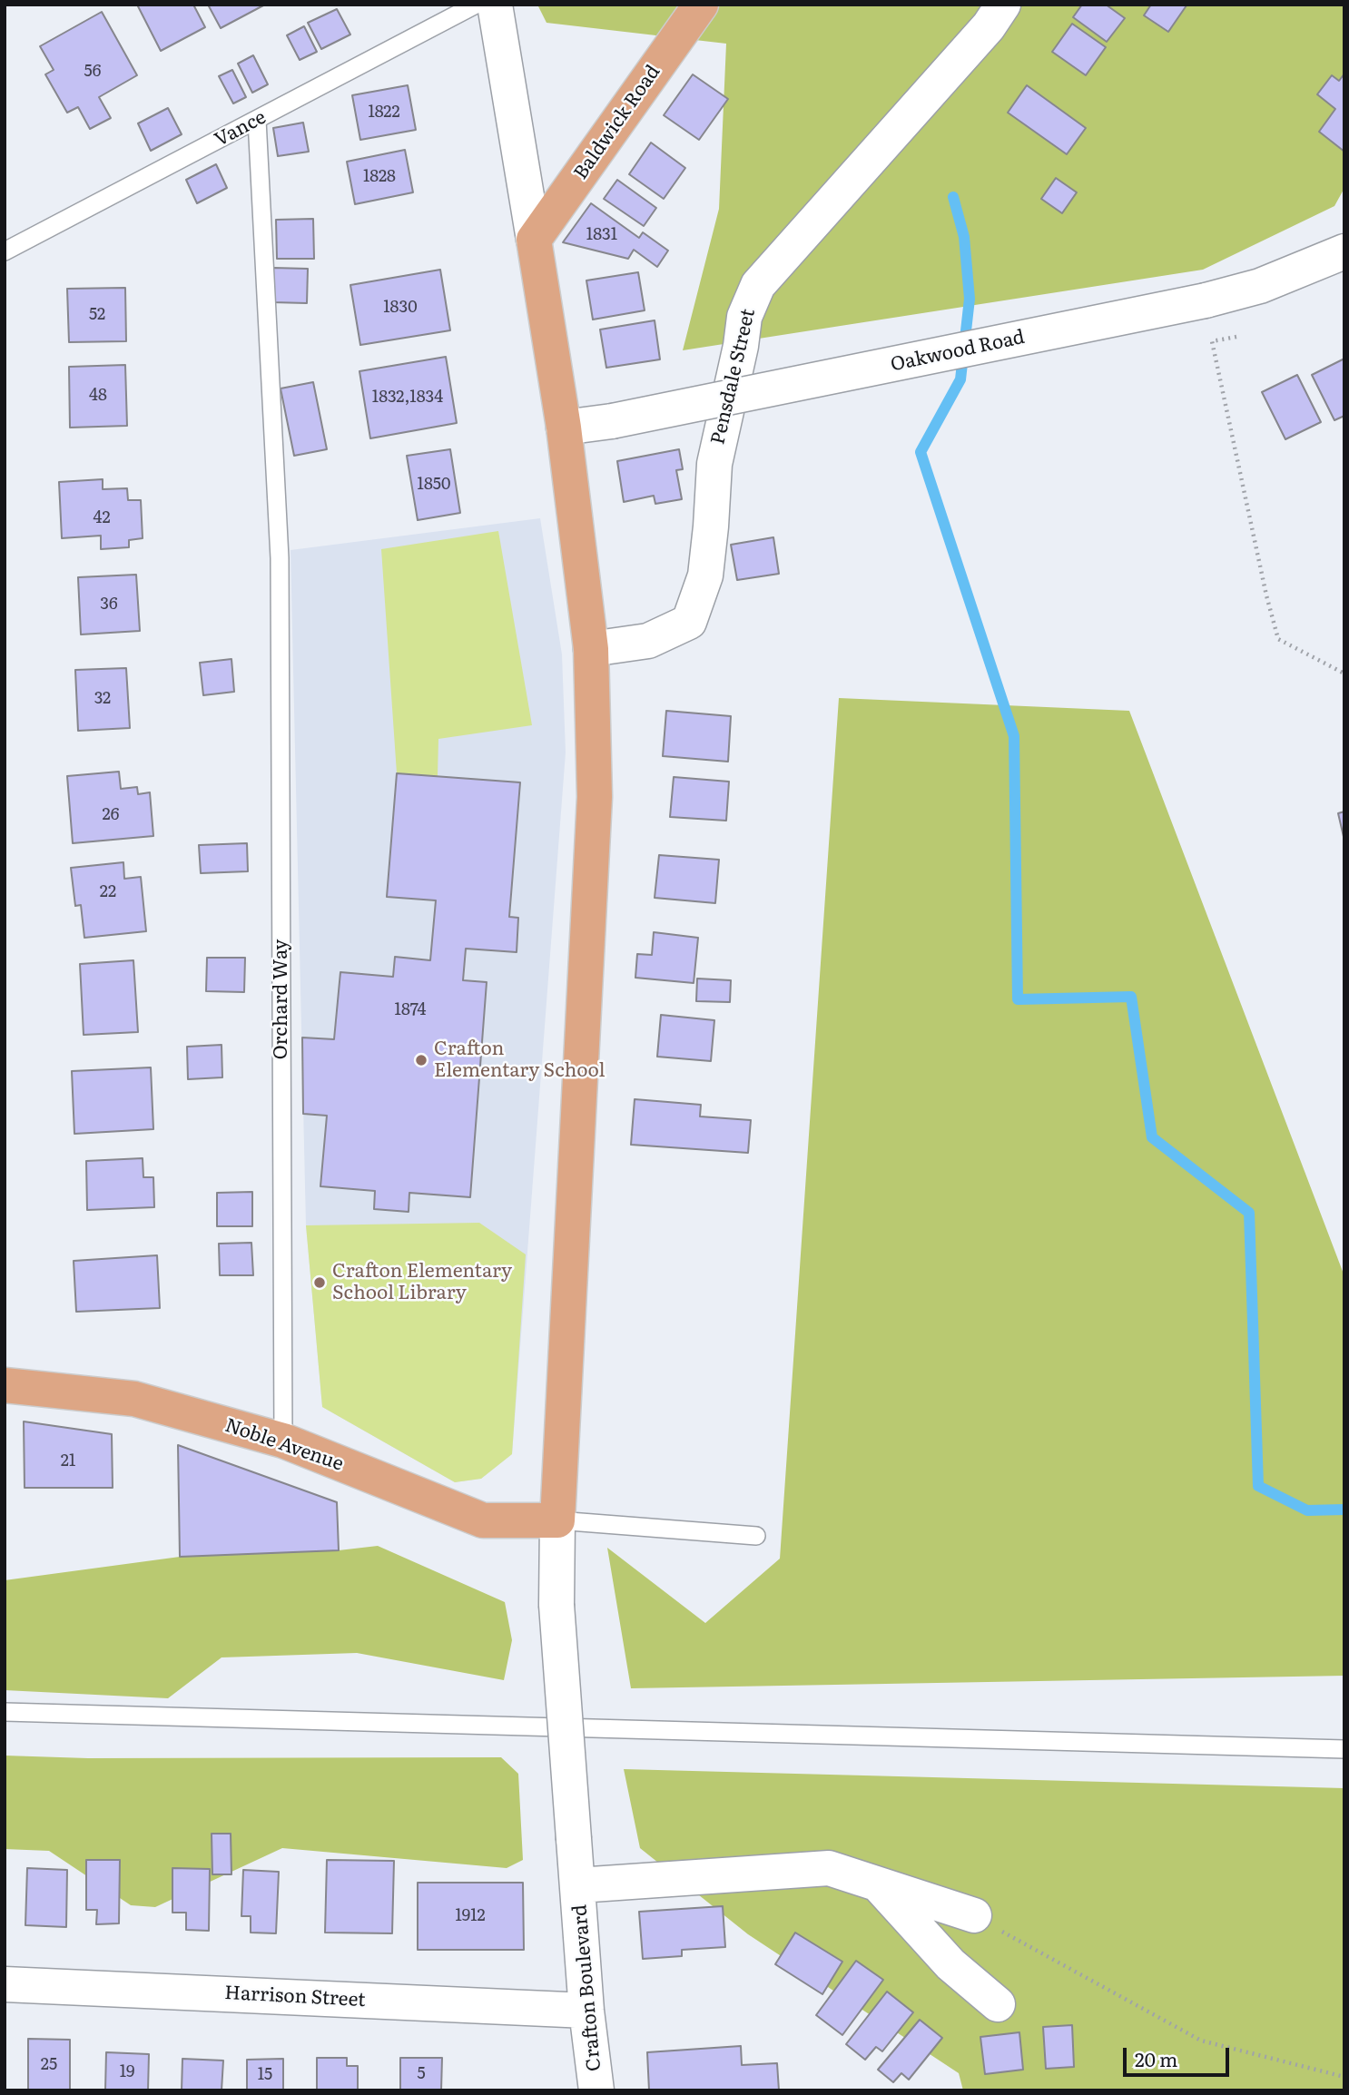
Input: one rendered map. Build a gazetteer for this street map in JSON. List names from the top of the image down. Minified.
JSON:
{"streets":{"main road":["Baldwick Road","Noble Avenue"],"street":["Oakwood Road","Pensdale Street","Crafton Boulevard","Harrison Street"],"lane":["Vance","Orchard Way"]},"crossings":[["Vance","Orchard Way"],["Orchard Way","Noble Avenue"],["Noble Avenue","Crafton Boulevard"],["Crafton Boulevard","Harrison Street"]],"places":["Crafton Elementary School","Crafton Elementary School Library"],"house_numbers":["56","1822","1828","1831","1830","52","48","1832,1834","1850","42","36","32","26","22","1874","21","1912","25","19","5","15"],"scale_bar":"20 m"}
